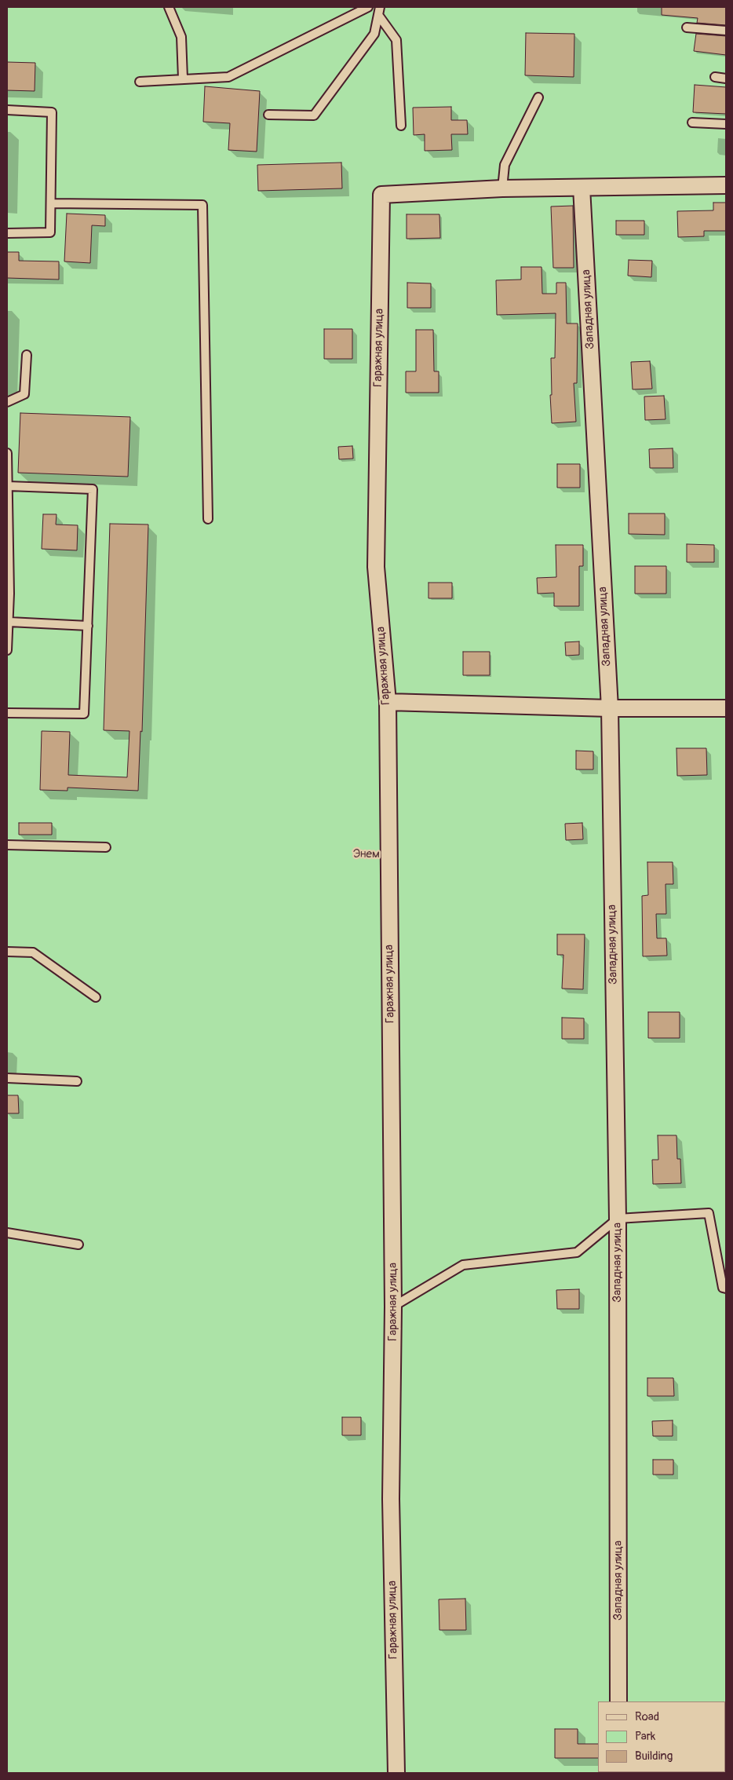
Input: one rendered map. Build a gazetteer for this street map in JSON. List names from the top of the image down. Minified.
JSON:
{"streets":{"street":["Западная улица","Гаражная улица"]},"parks":["Энем"],"legend":["Road","Park","Building"]}
